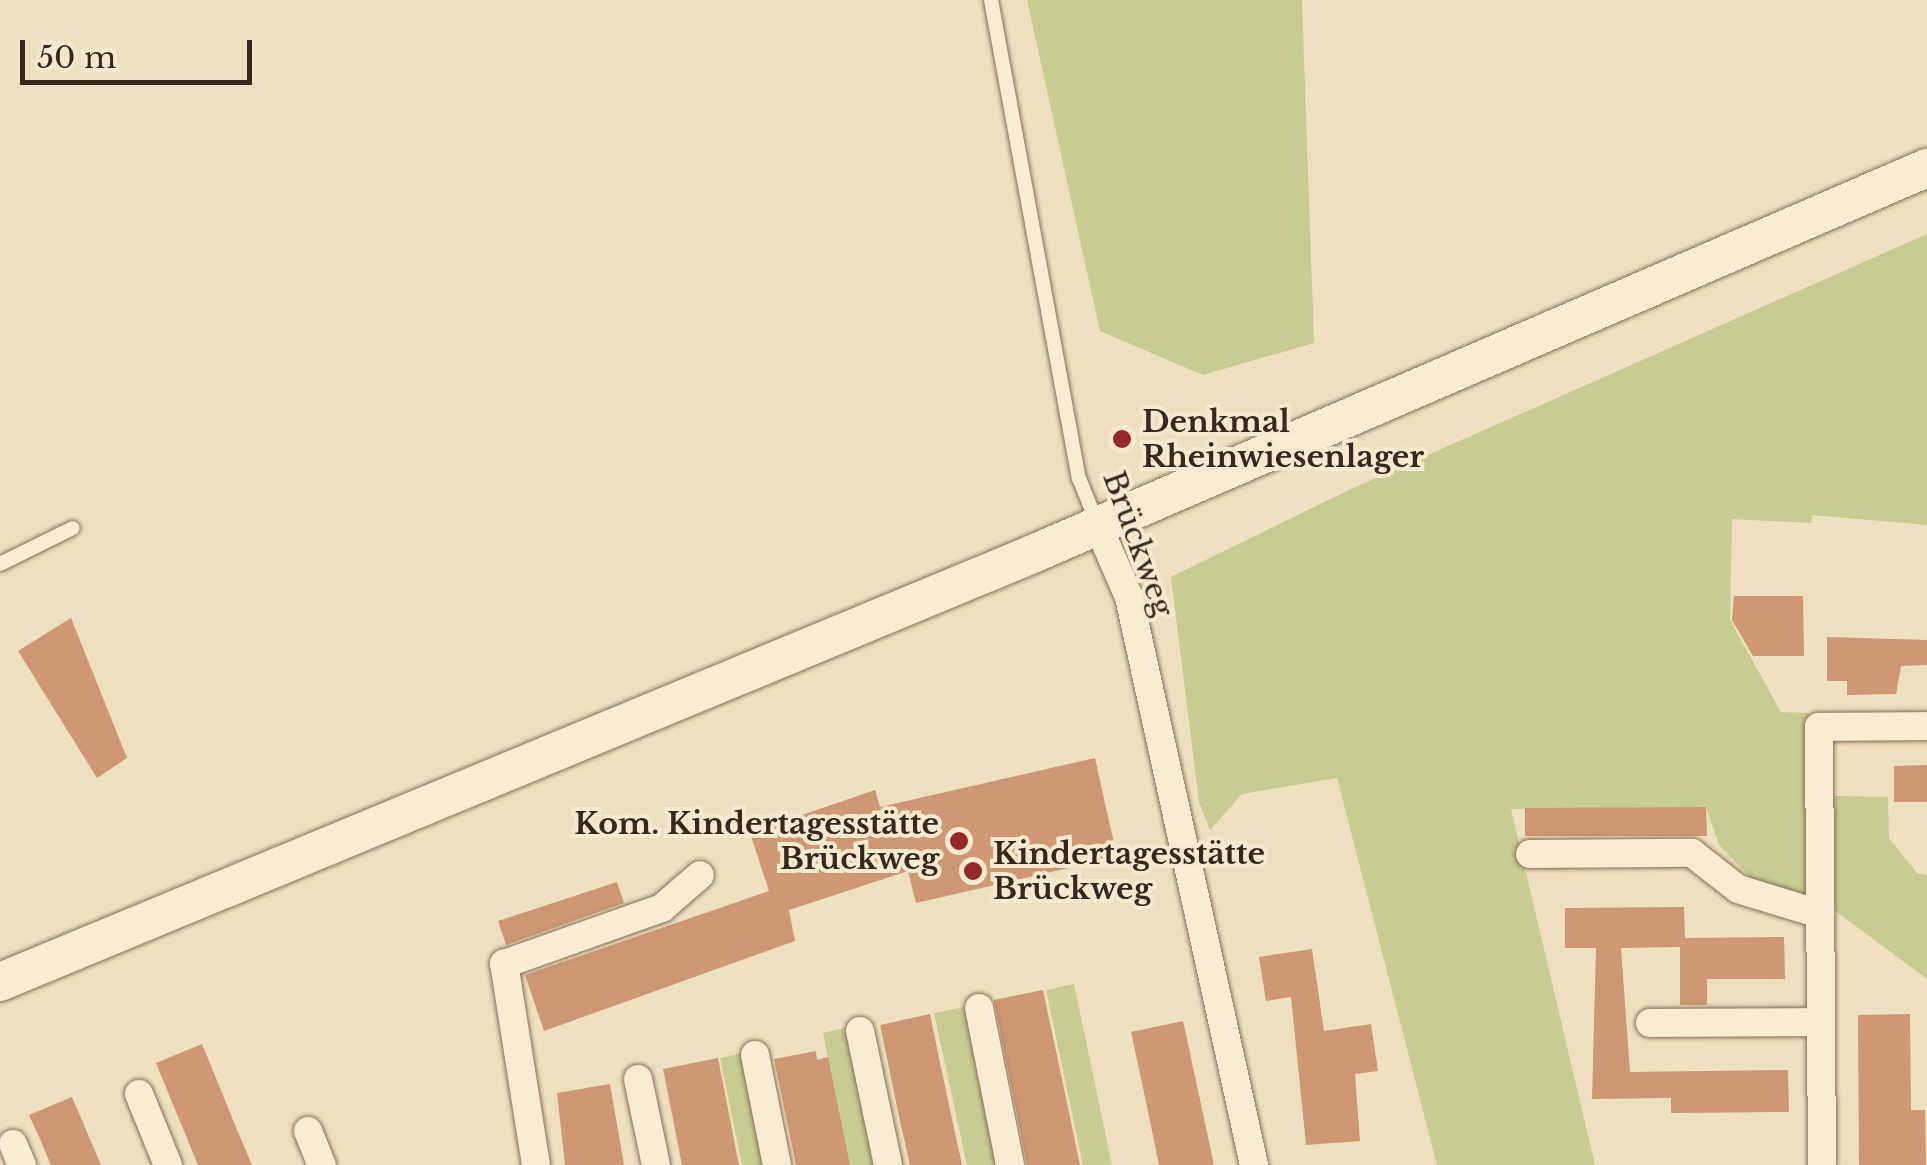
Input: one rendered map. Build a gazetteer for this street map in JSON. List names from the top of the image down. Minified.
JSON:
{"streets":{"street":["Brückweg"]},"places":["Denkmal Rheinwiesenlager","Kom. Kindertagesstätte Brückweg","Kindertagesstätte Brückweg"],"scale_bar":"50 m"}
